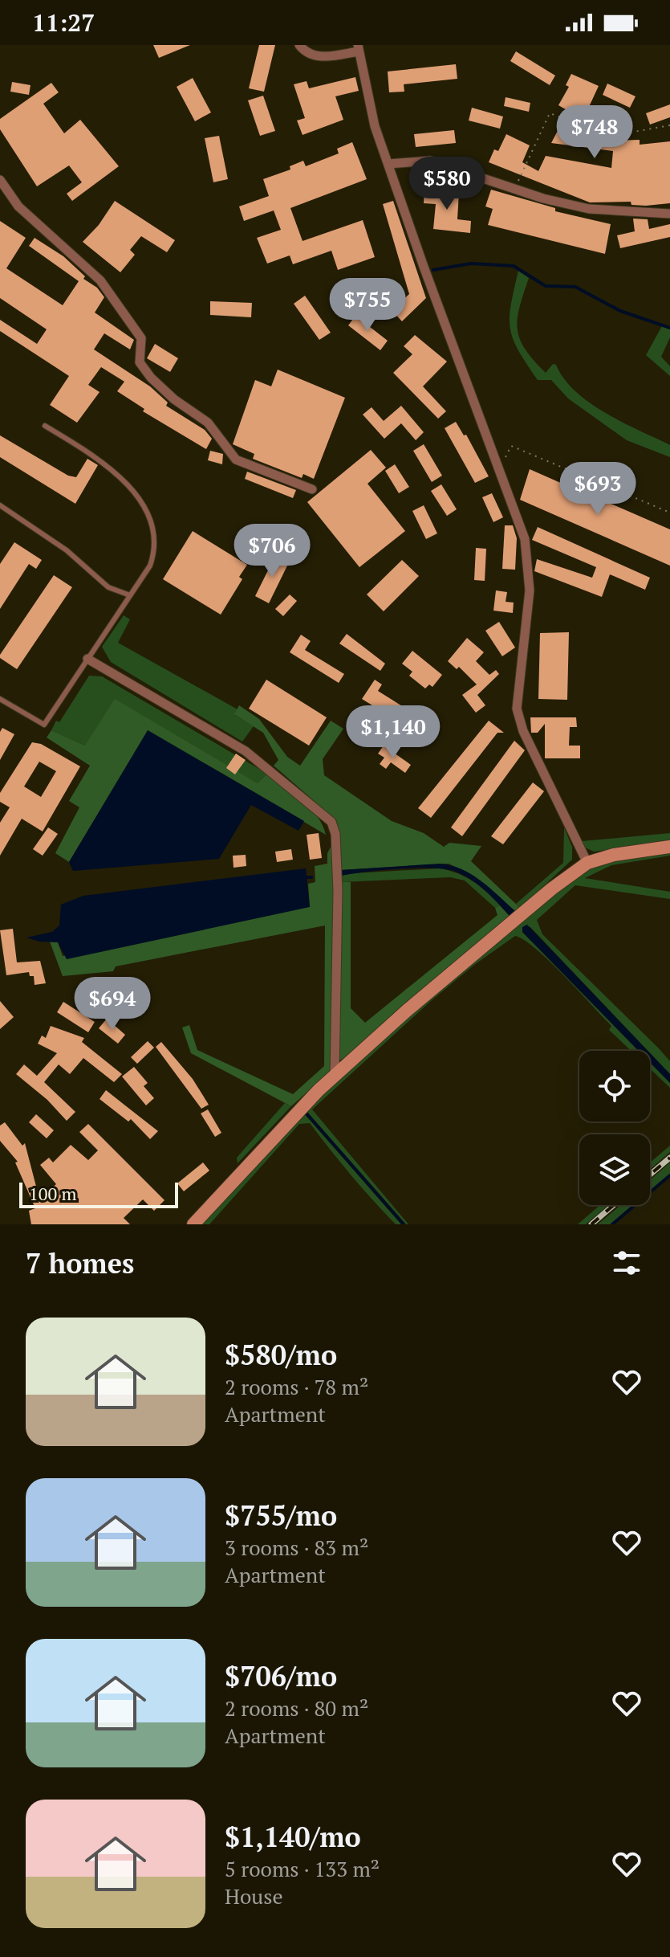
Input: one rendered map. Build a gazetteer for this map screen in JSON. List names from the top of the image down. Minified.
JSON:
{"scale_bar":"100 m","page":{"status":"11:27","price":["$748","$580","$755","$693","$706","$1,140","$694"],"scale":"100 m","heading":"7 homes","list":[{"name":"$580/mo","note":"2 rooms · 78 m² · Apartment"},{"name":"$755/mo","note":"3 rooms · 83 m² · Apartment"},{"name":"$706/mo","note":"2 rooms · 80 m² · Apartment"},{"name":"$1,140/mo","note":"5 rooms · 133 m² · House"}]}}
